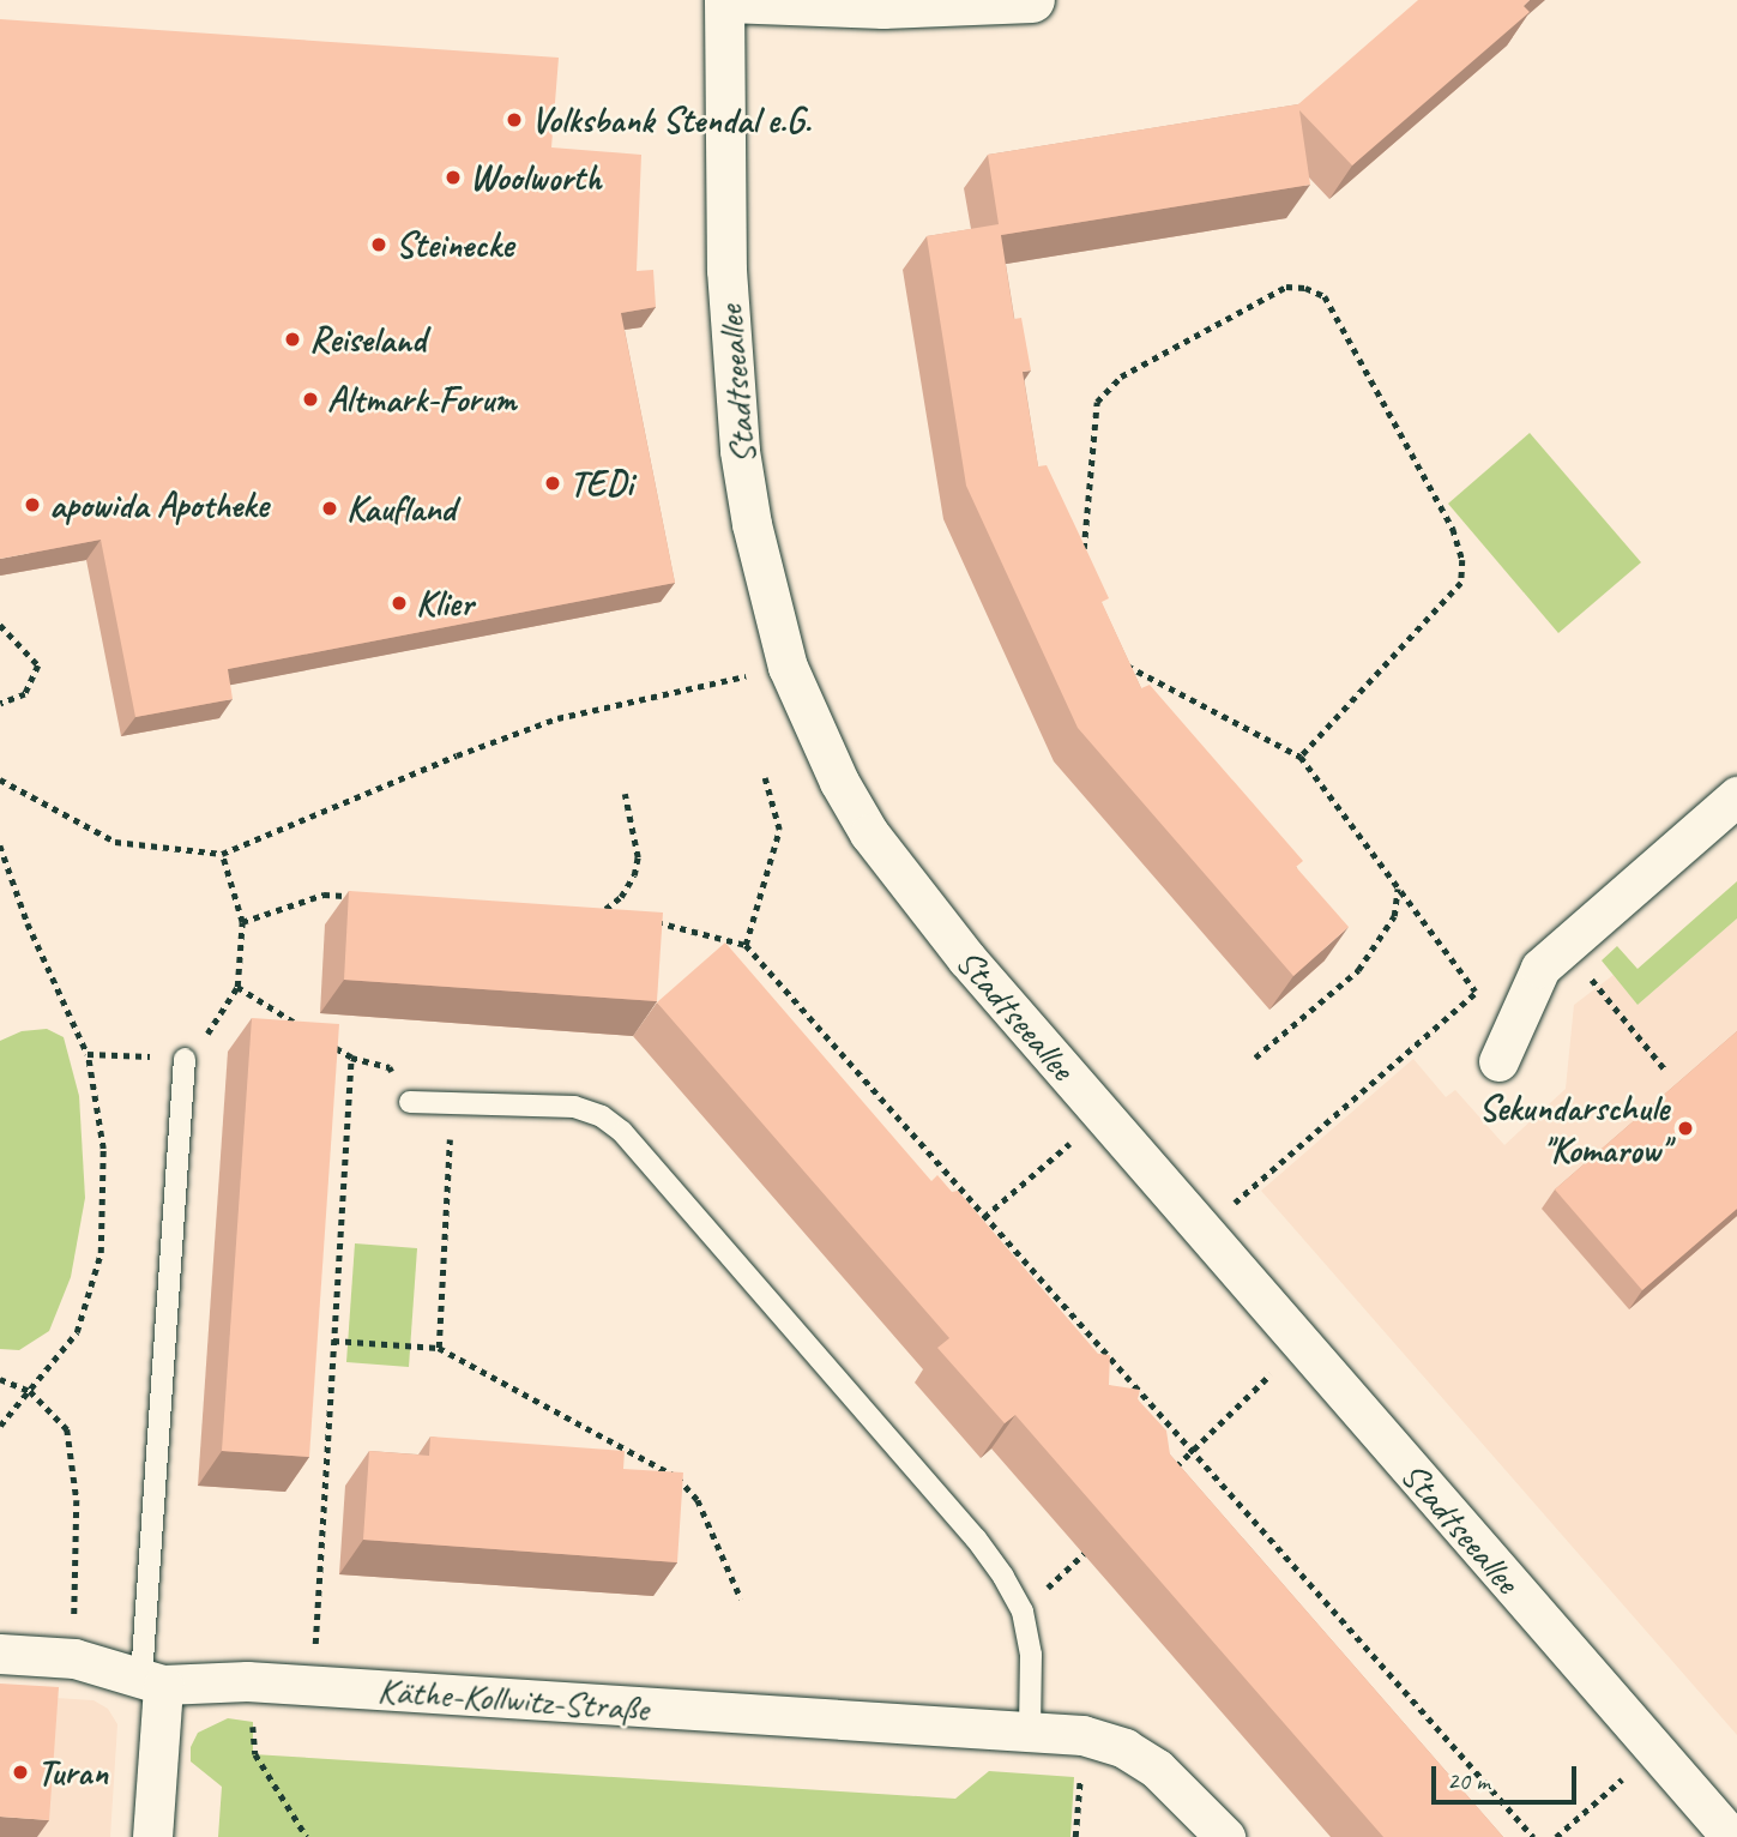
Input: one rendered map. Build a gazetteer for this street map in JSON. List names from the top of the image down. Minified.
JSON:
{"streets":{"street":["Stadtseeallee","Käthe-Kollwitz-Straße"]},"places":["Volksbank Stendal e.G.","Woolworth","Steinecke","Reiseland","Altmark-Forum","TEDi","apowida Apotheke","Kaufland","Klier","Sekundarschule \"Komarow\"","Turan"],"scale_bar":"20 m"}
